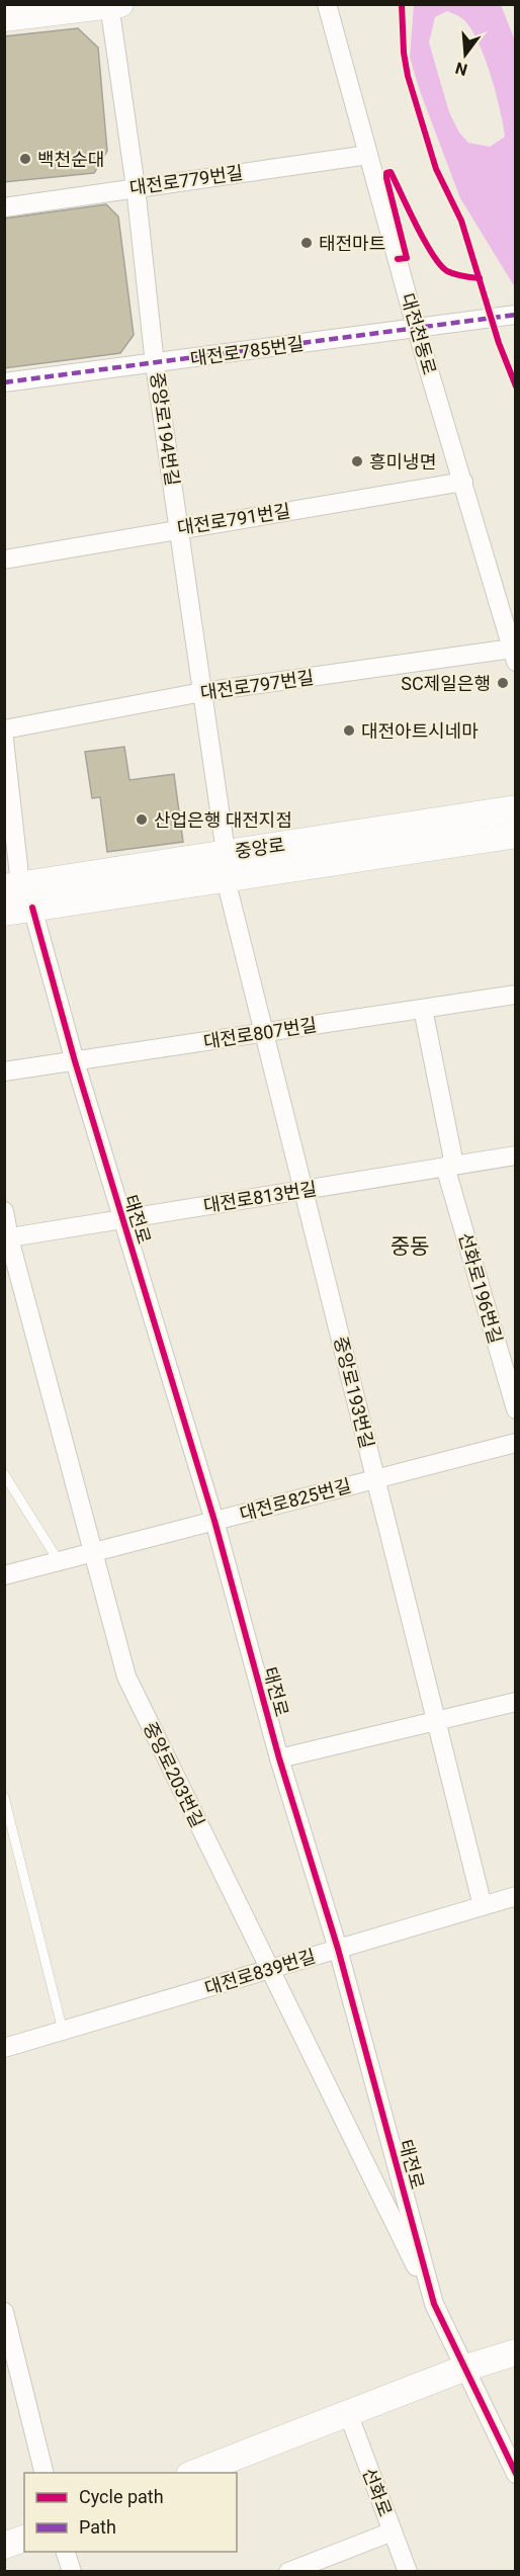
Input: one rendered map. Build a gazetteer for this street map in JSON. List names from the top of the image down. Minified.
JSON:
{"streets":{"main road":["중앙로"],"street":["대전로779번길","대전천동로","대전로785번길","중앙로194번길","대전로791번길","대전로797번길","대전로807번길","대전로813번길","태전로","선화로196번길","중앙로193번길","대전로825번길","중앙로203번길","대전로839번길","선화로"]},"crossings":[["대전로779번길","대전천동로"],["대전로779번길","중앙로194번길"],["대전천동로","대전로785번길"],["대전천동로","대전로791번길"],["대전천동로","대전로797번길"],["대전로785번길","중앙로194번길"],["중앙로194번길","대전로791번길"],["중앙로194번길","대전로797번길"],["중앙로194번길","중앙로"],["중앙로","태전로"],["중앙로","중앙로193번길"],["대전로807번길","태전로"],["대전로807번길","선화로196번길"],["대전로807번길","중앙로193번길"],["대전로813번길","태전로"],["대전로813번길","선화로196번길"],["대전로813번길","중앙로193번길"],["대전로813번길","중앙로203번길"],["태전로","대전로825번길"],["태전로","중앙로203번길"],["태전로","대전로839번길"],["중앙로193번길","대전로825번길"],["중앙로193번길","대전로839번길"],["대전로825번길","중앙로203번길"],["중앙로203번길","대전로839번길"]],"districts":["중동"],"places":["백천순대","태전마트","흥미냉면","SC제일은행","대전아트시네마","산업은행 대전지점"],"legend":["Cycle path","Path"],"north":"bottom"}
